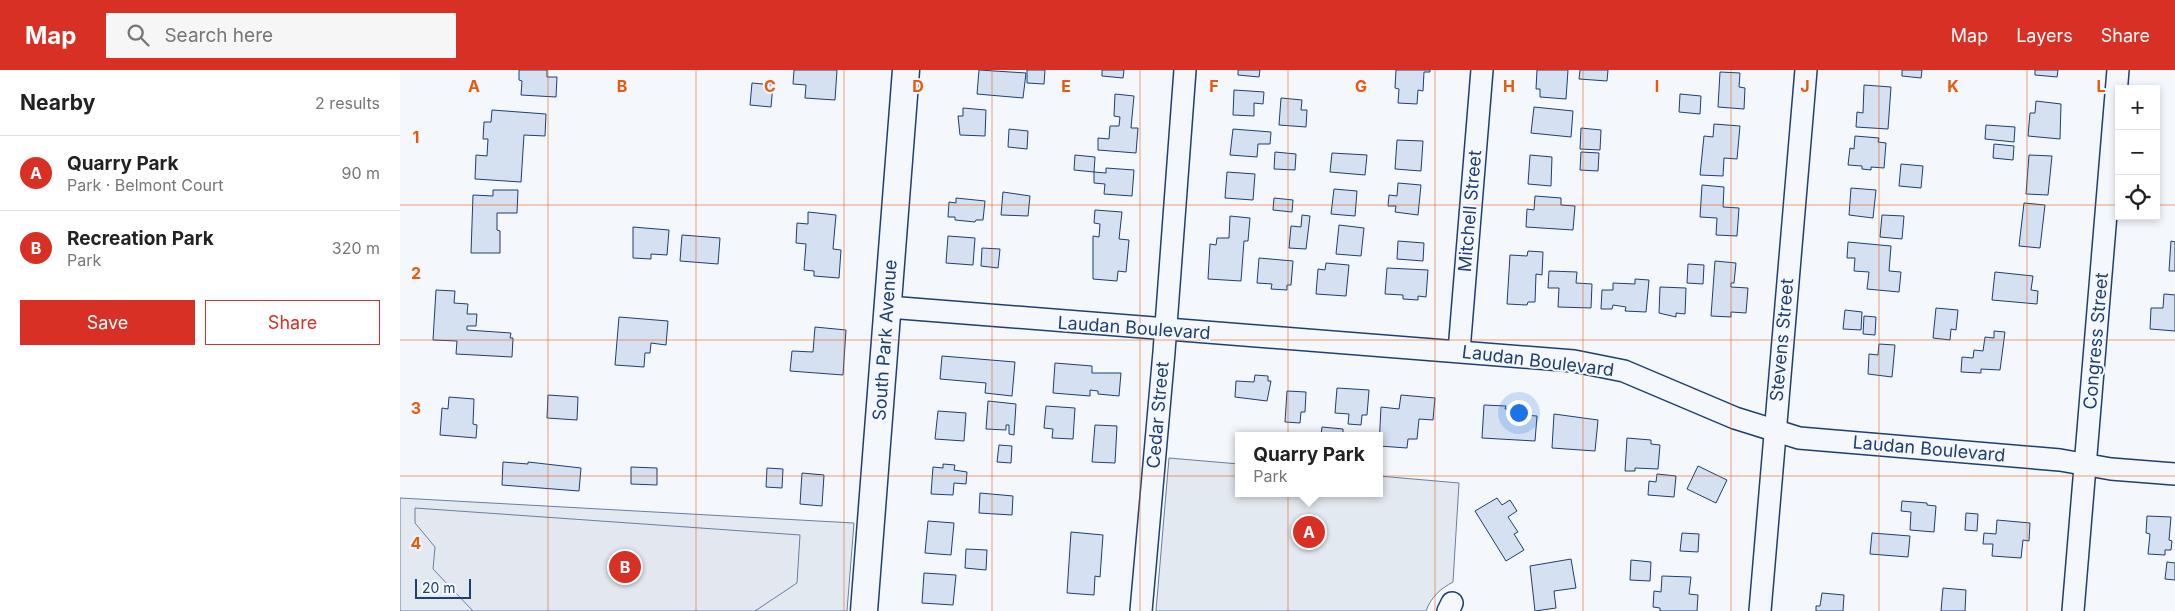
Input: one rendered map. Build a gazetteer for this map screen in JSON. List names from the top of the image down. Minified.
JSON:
{"streets":{"main road":["South Park Avenue"],"street":["Mitchell Street","Laudan Boulevard","Stevens Street","Congress Street","Cedar Street"]},"crossings":[["Mitchell Street","Laudan Boulevard"],["Laudan Boulevard","South Park Avenue"],["Laudan Boulevard","Stevens Street"],["Laudan Boulevard","Congress Street"],["Laudan Boulevard","Cedar Street"]],"scale_bar":"20 m","page":{"header":"Map","search":"Search here","nav":["Map","Layers","Share"],"heading":["Nearby","2 results"],"map_buttons":["+","−"],"list":[{"mark":"A","name":"Quarry Park","note":"Park · Belmont Court","value":"90 m"},{"mark":"B","name":"Recreation Park","note":"Park","value":"320 m"}],"buttons":["Save","Share"],"popup":["Quarry Park","Park"],"pins":["A","B"],"scale":"20 m"},"grid":{"columns":["A","B","C","D","E","F","G","H","I","J","K","L"],"rows":["1","2","3","4"]}}
